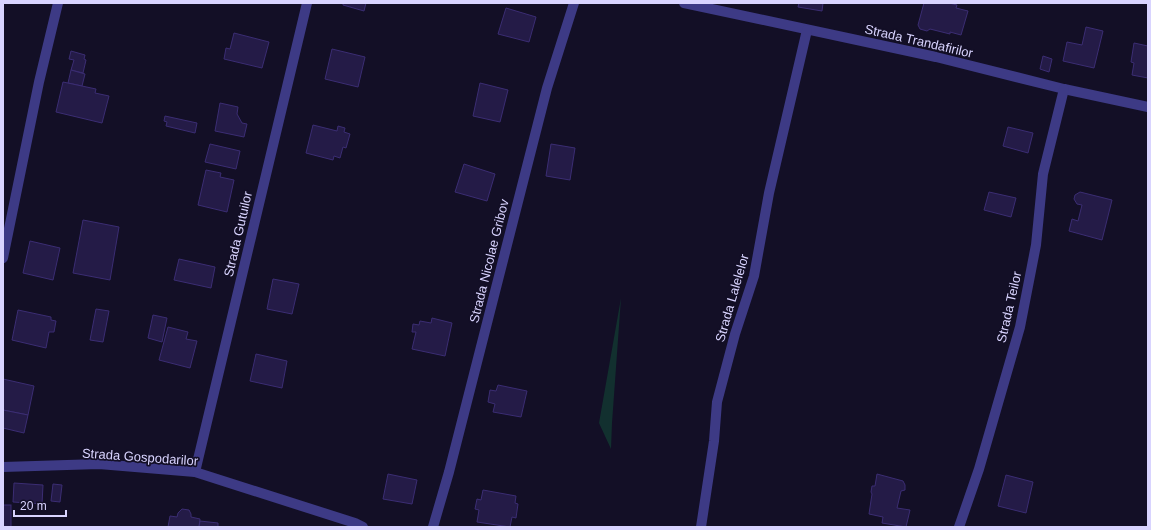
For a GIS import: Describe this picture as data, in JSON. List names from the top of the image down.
{
  "streets": {
    "street": [
      "Strada Trandafirilor",
      "Strada Gutuilor",
      "Strada Nicolae Gribov",
      "Strada Lalelelor",
      "Strada Teilor",
      "Strada Gospodarilor"
    ]
  },
  "crossings": [
    ["Strada Trandafirilor", "Strada Lalelelor"],
    ["Strada Trandafirilor", "Strada Teilor"],
    ["Strada Gutuilor", "Strada Gospodarilor"]
  ],
  "scale_bar": "20 m"
}
